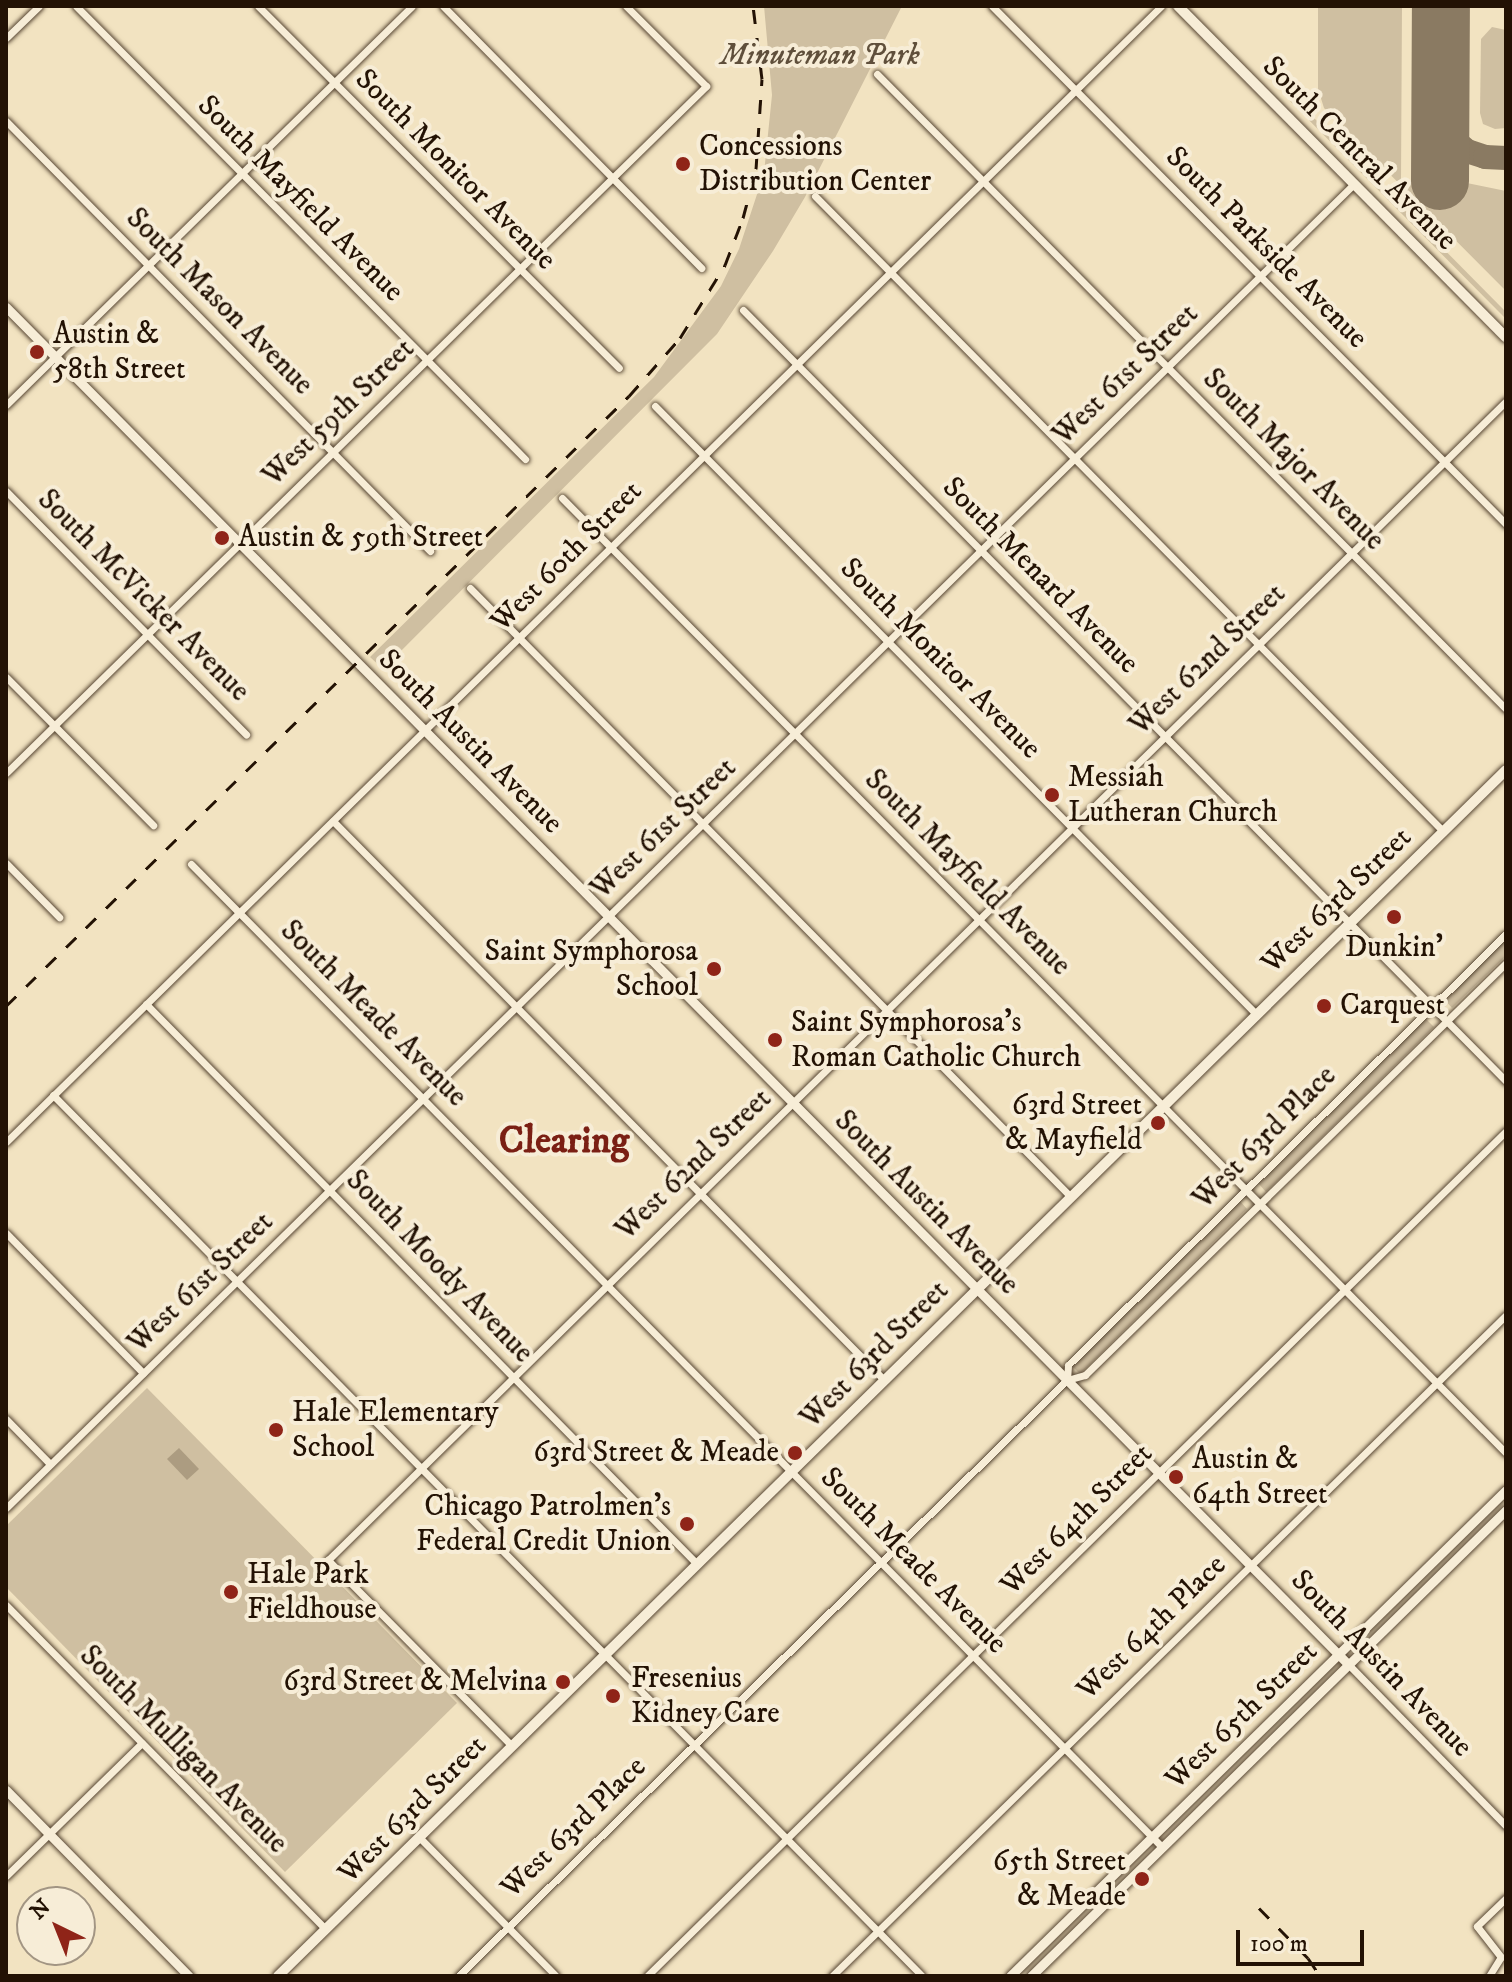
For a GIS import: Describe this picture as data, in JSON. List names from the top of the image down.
{
  "streets": {
    "main road": ["South Central Avenue", "West 63rd Street"],
    "street": [
      "South Monitor Avenue",
      "South Mayfield Avenue",
      "South Parkside Avenue",
      "South Mason Avenue",
      "West 61st Street",
      "West 59th Street",
      "South Major Avenue",
      "West 60th Street",
      "South Menard Avenue",
      "South McVicker Avenue",
      "West 62nd Street",
      "South Austin Avenue",
      "South Meade Avenue",
      "West 63rd Place",
      "South Moody Avenue",
      "West 64th Street",
      "West 64th Place",
      "West 65th Street",
      "South Mulligan Avenue"
    ]
  },
  "crossings": [
    ["South Central Avenue", "West 61st Street"],
    ["South Monitor Avenue", "West 61st Street"],
    ["South Monitor Avenue", "West 59th Street"],
    ["South Monitor Avenue", "West 60th Street"],
    ["South Monitor Avenue", "West 62nd Street"],
    ["South Monitor Avenue", "West 63rd Street"],
    ["South Mayfield Avenue", "West 61st Street"],
    ["South Mayfield Avenue", "West 59th Street"],
    ["South Mayfield Avenue", "West 60th Street"],
    ["South Mayfield Avenue", "West 62nd Street"],
    ["South Mayfield Avenue", "West 63rd Street"],
    ["South Mayfield Avenue", "West 63rd Place"],
    ["South Mayfield Avenue", "West 64th Street"],
    ["South Mayfield Avenue", "West 64th Place"],
    ["South Parkside Avenue", "West 61st Street"],
    ["South Parkside Avenue", "West 60th Street"],
    ["South Parkside Avenue", "West 62nd Street"],
    ["South Mason Avenue", "West 59th Street"],
    ["West 61st Street", "South Major Avenue"],
    ["West 61st Street", "South Menard Avenue"],
    ["West 61st Street", "South Austin Avenue"],
    ["West 61st Street", "South Meade Avenue"],
    ["West 61st Street", "South Moody Avenue"],
    ["West 59th Street", "South McVicker Avenue"],
    ["West 59th Street", "South Austin Avenue"],
    ["South Major Avenue", "West 60th Street"],
    ["South Major Avenue", "West 62nd Street"],
    ["West 60th Street", "South Menard Avenue"],
    ["West 60th Street", "South Austin Avenue"],
    ["West 60th Street", "South Meade Avenue"],
    ["West 60th Street", "South Moody Avenue"],
    ["South Menard Avenue", "West 62nd Street"],
    ["South Menard Avenue", "West 63rd Street"],
    ["South Menard Avenue", "West 63rd Place"],
    ["West 62nd Street", "South Austin Avenue"],
    ["West 62nd Street", "West 63rd Street"],
    ["West 62nd Street", "South Meade Avenue"],
    ["West 62nd Street", "South Moody Avenue"],
    ["South Austin Avenue", "West 63rd Street"],
    ["South Austin Avenue", "West 63rd Place"],
    ["South Austin Avenue", "West 64th Street"],
    ["South Austin Avenue", "West 64th Place"],
    ["South Austin Avenue", "West 65th Street"],
    ["West 63rd Street", "South Meade Avenue"],
    ["West 63rd Street", "South Moody Avenue"],
    ["West 63rd Street", "South Mulligan Avenue"],
    ["South Meade Avenue", "West 63rd Place"],
    ["South Meade Avenue", "West 64th Street"],
    ["South Meade Avenue", "West 64th Place"],
    ["South Meade Avenue", "West 65th Street"]
  ],
  "districts": ["Clearing"],
  "parks": ["Minuteman Park"],
  "places": [
    "Concessions Distribution Center",
    "Austin & 58th Street",
    "Austin & 59th Street",
    "Messiah Lutheran Church",
    "Dunkin'",
    "Saint Symphorosa School",
    "Carquest",
    "Saint Symphorosa's Roman Catholic Church",
    "63rd Street & Mayfield",
    "Hale Elementary School",
    "63rd Street & Meade",
    "Austin & 64th Street",
    "Chicago Patrolmen's Federal Credit Union",
    "Hale Park Fieldhouse",
    "63rd Street & Melvina",
    "Fresenius Kidney Care",
    "65th Street & Meade"
  ],
  "scale_bar": "100 m",
  "north": "top left"
}
